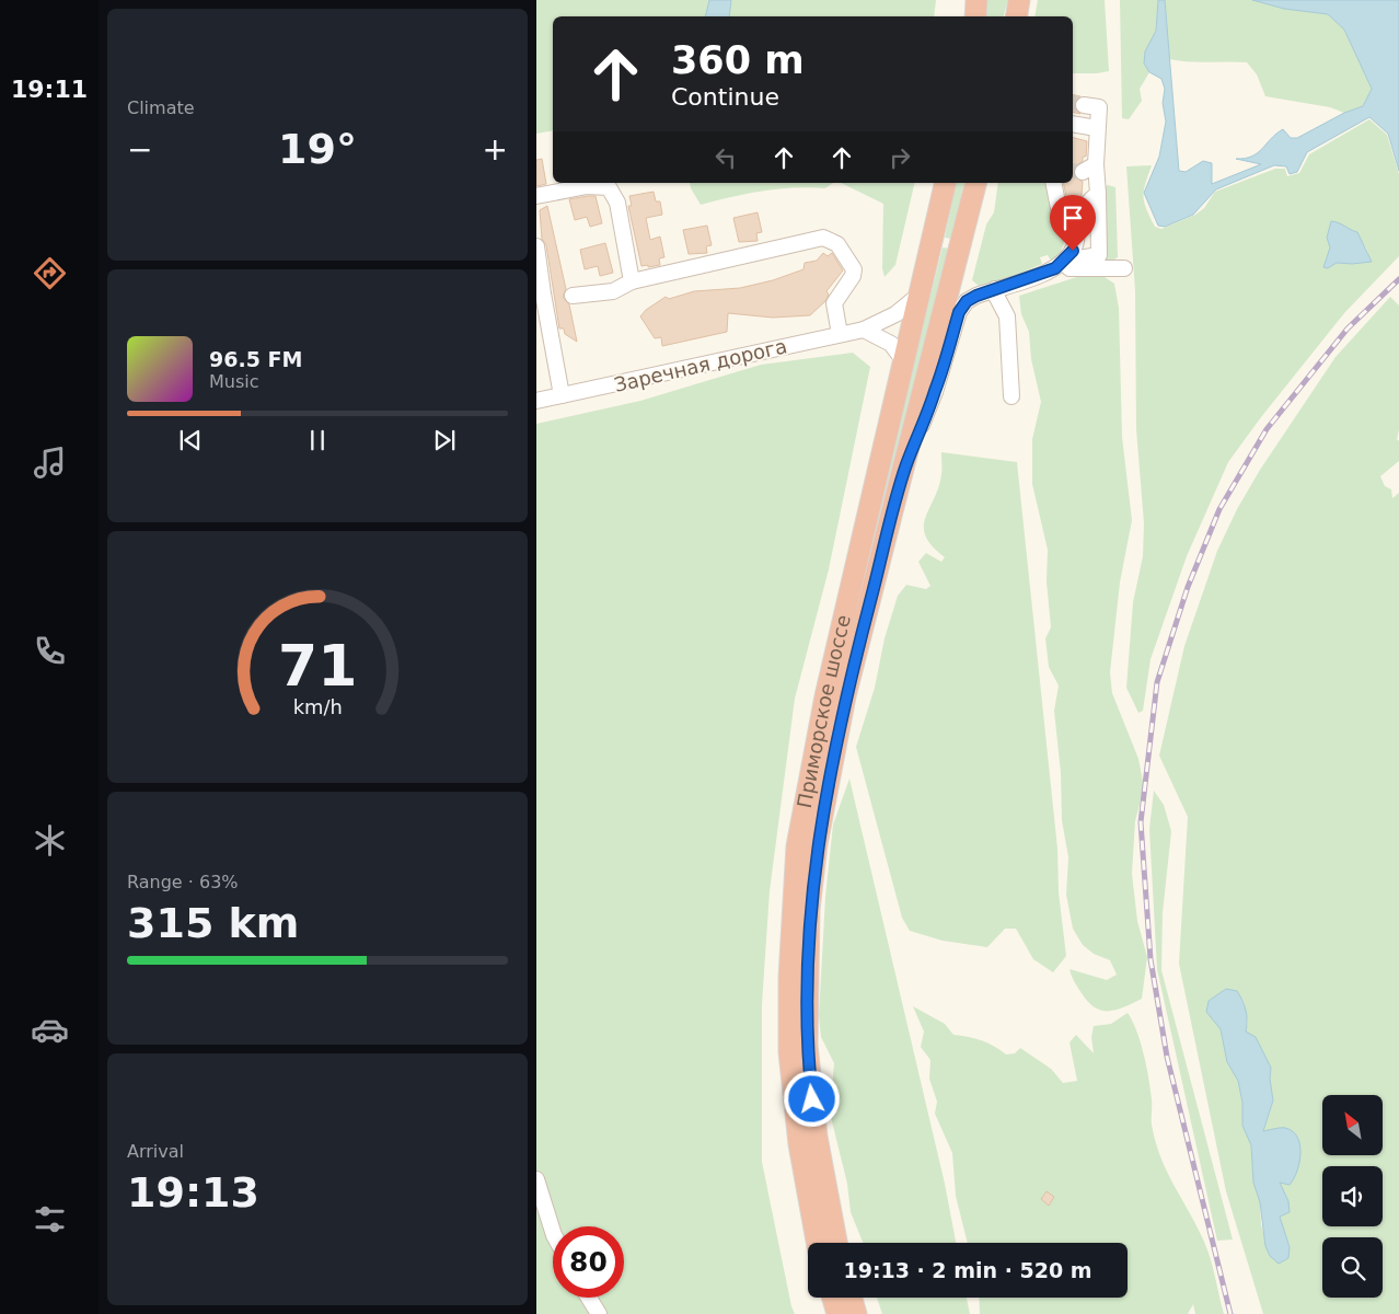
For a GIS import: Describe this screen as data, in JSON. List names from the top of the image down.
{
  "streets": {
    "highway": ["Приморское шоссе"],
    "street": ["Заречная дорога"]
  },
  "crossings": [
    ["Заречная дорога", "Приморское шоссе"]
  ],
  "north": "top left",
  "page": {
    "tabs": "19:11",
    "tile": [
      "Climate",
      ["Range · 63%", "315 km"],
      ["Arrival", "19:13"]
    ],
    "turn": ["360 m", "Continue"],
    "heat": ["−", "19°", "+"],
    "song": ["96.5 FM", "Music"],
    "limit": "80",
    "trip": "19:13 · 2 min · 520 m",
    "gauge": ["71", "km/h"]
  }
}
